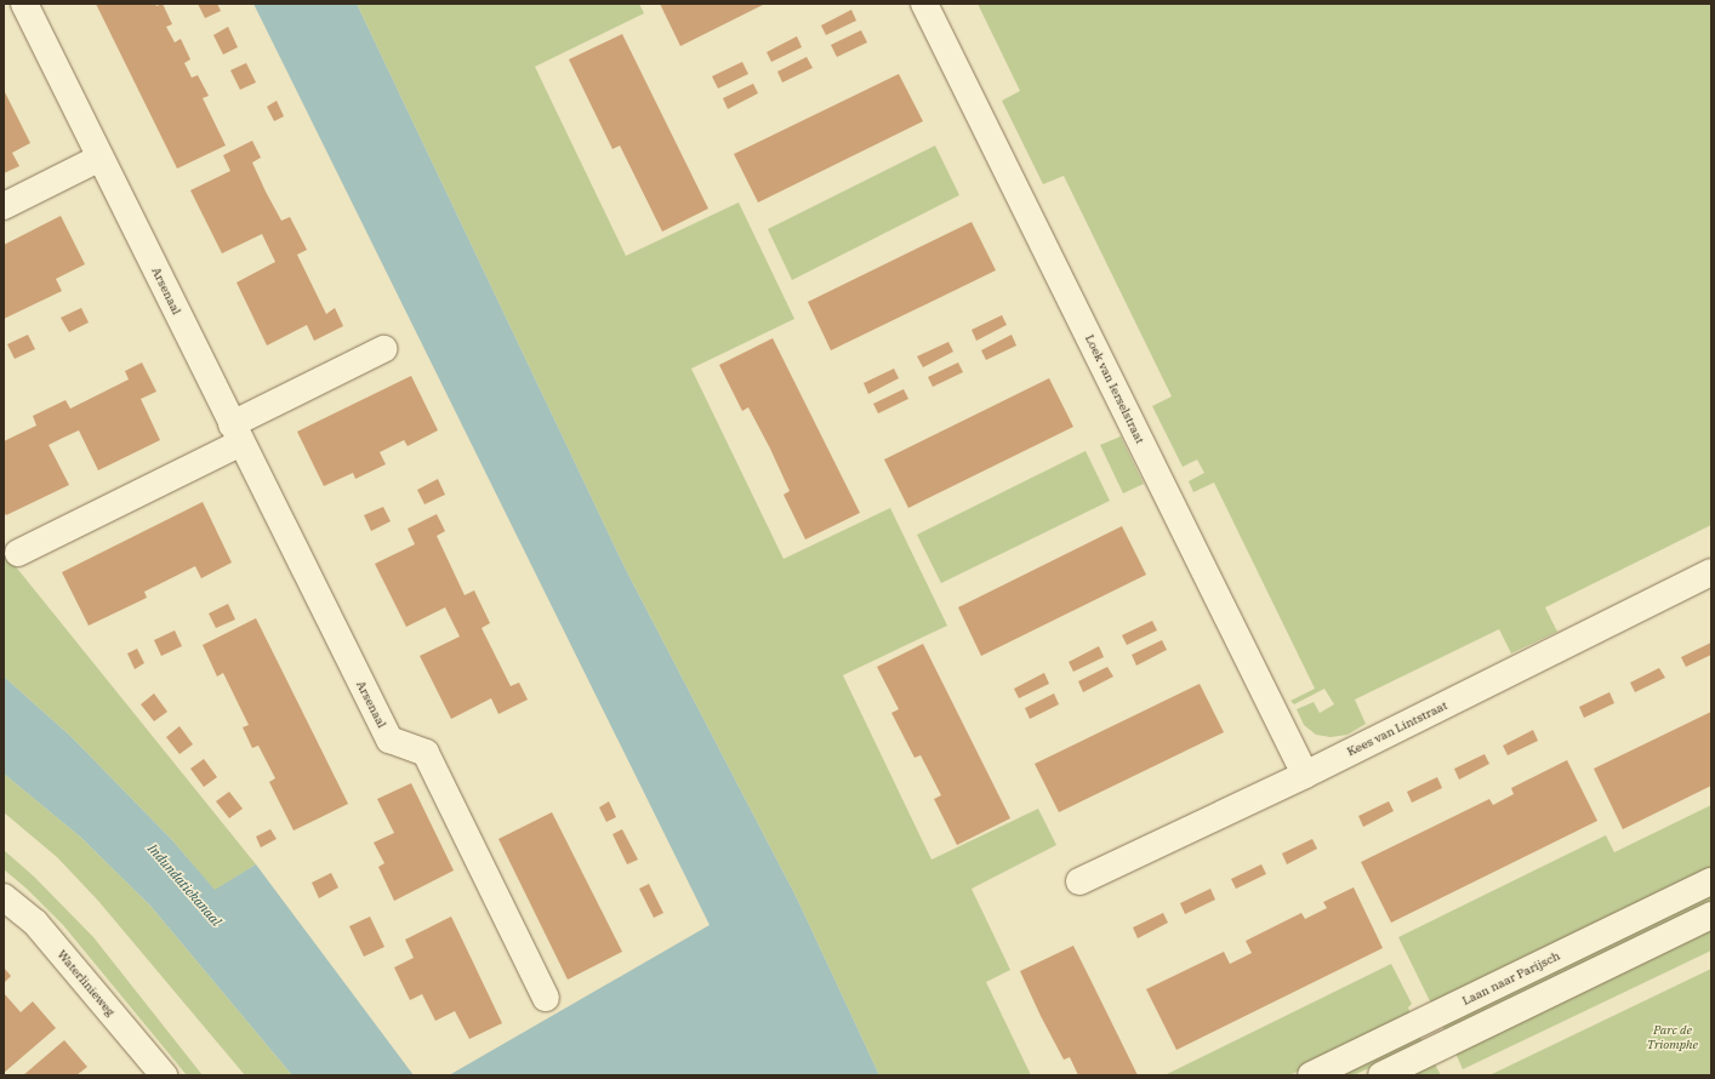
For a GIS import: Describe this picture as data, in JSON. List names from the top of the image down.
{
  "streets": {
    "street": [
      "Arsenaal",
      "Loek van Ierselstraat",
      "Kees van Lintstraat",
      "Laan naar Parijsch",
      "Waterlinieweg"
    ]
  },
  "crossings": [
    ["Loek van Ierselstraat", "Kees van Lintstraat"]
  ],
  "water": ["Indundatiekanaal"],
  "parks": ["Parc de Triomphe"]
}
